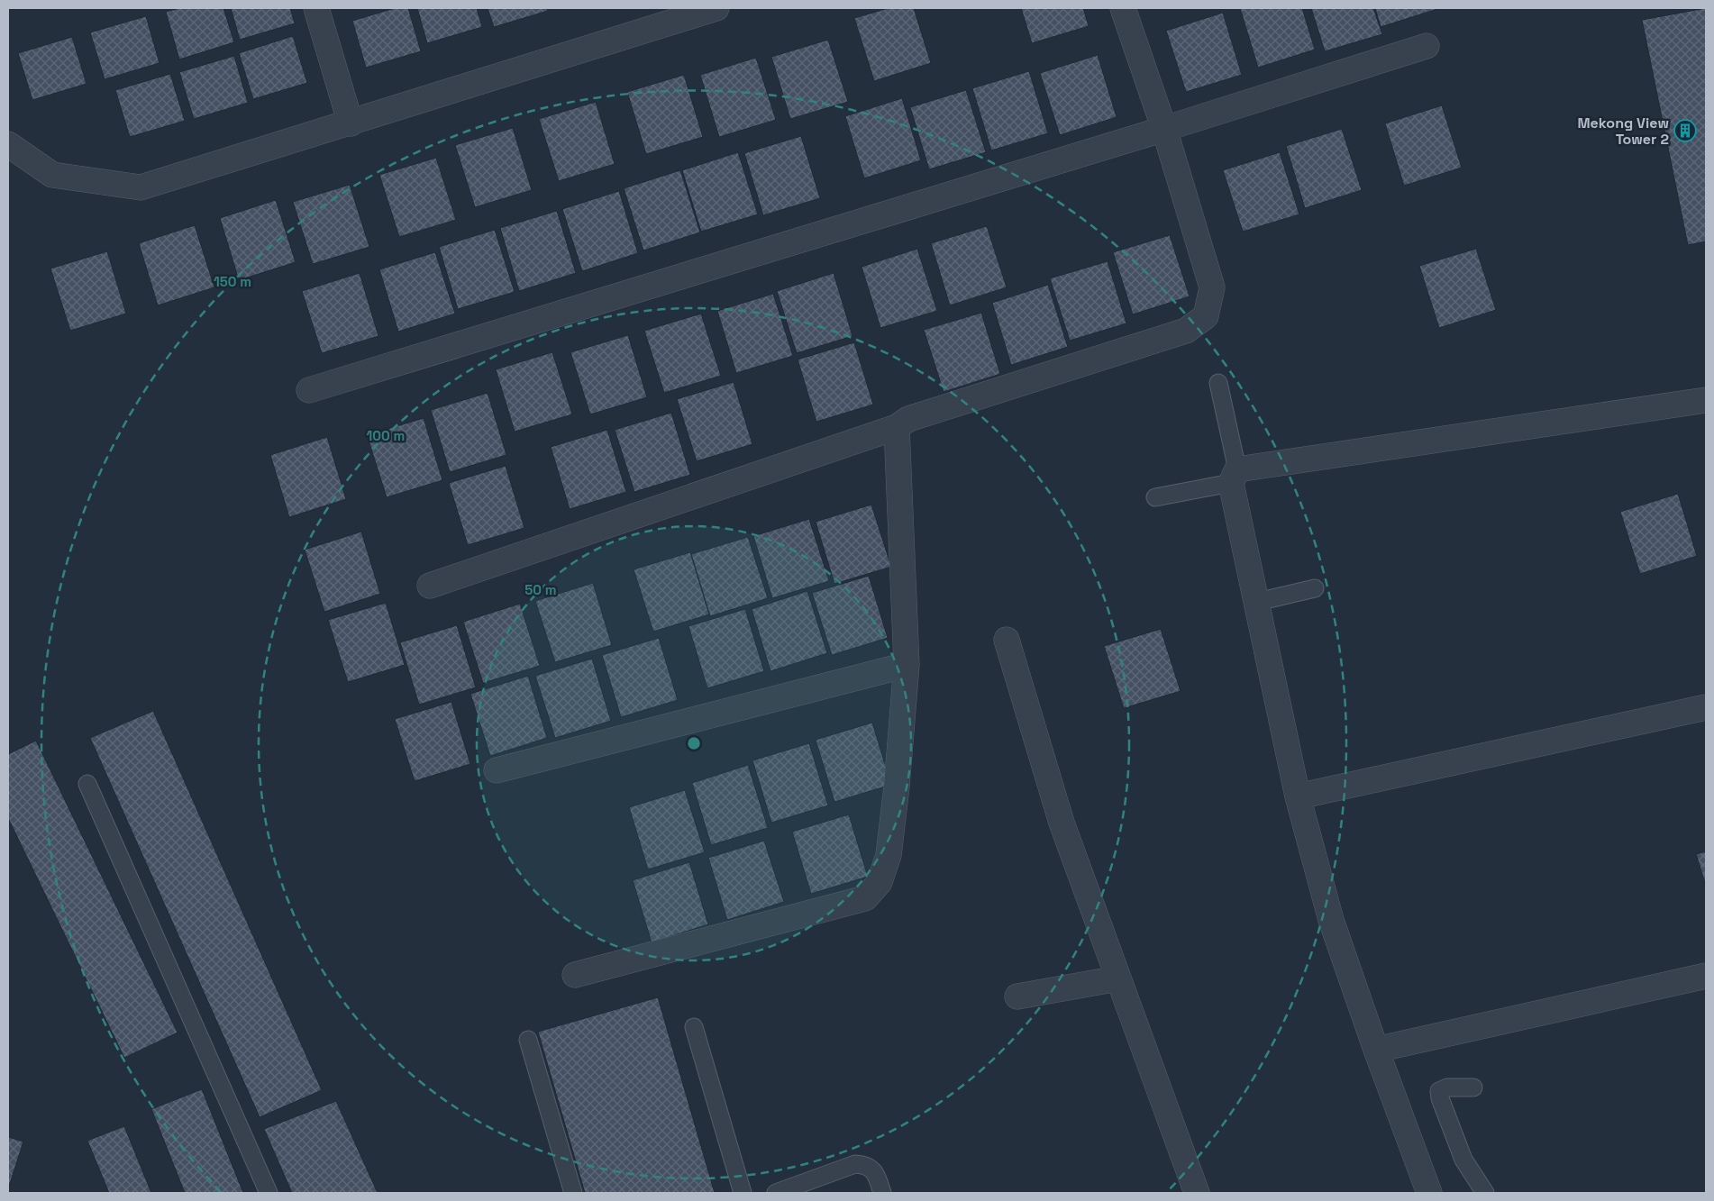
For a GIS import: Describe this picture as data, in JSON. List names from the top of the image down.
{
  "places": {
    "building": ["Mekong View Tower 2"]
  },
  "rings": ["150 m", "100 m", "50 m"]
}
